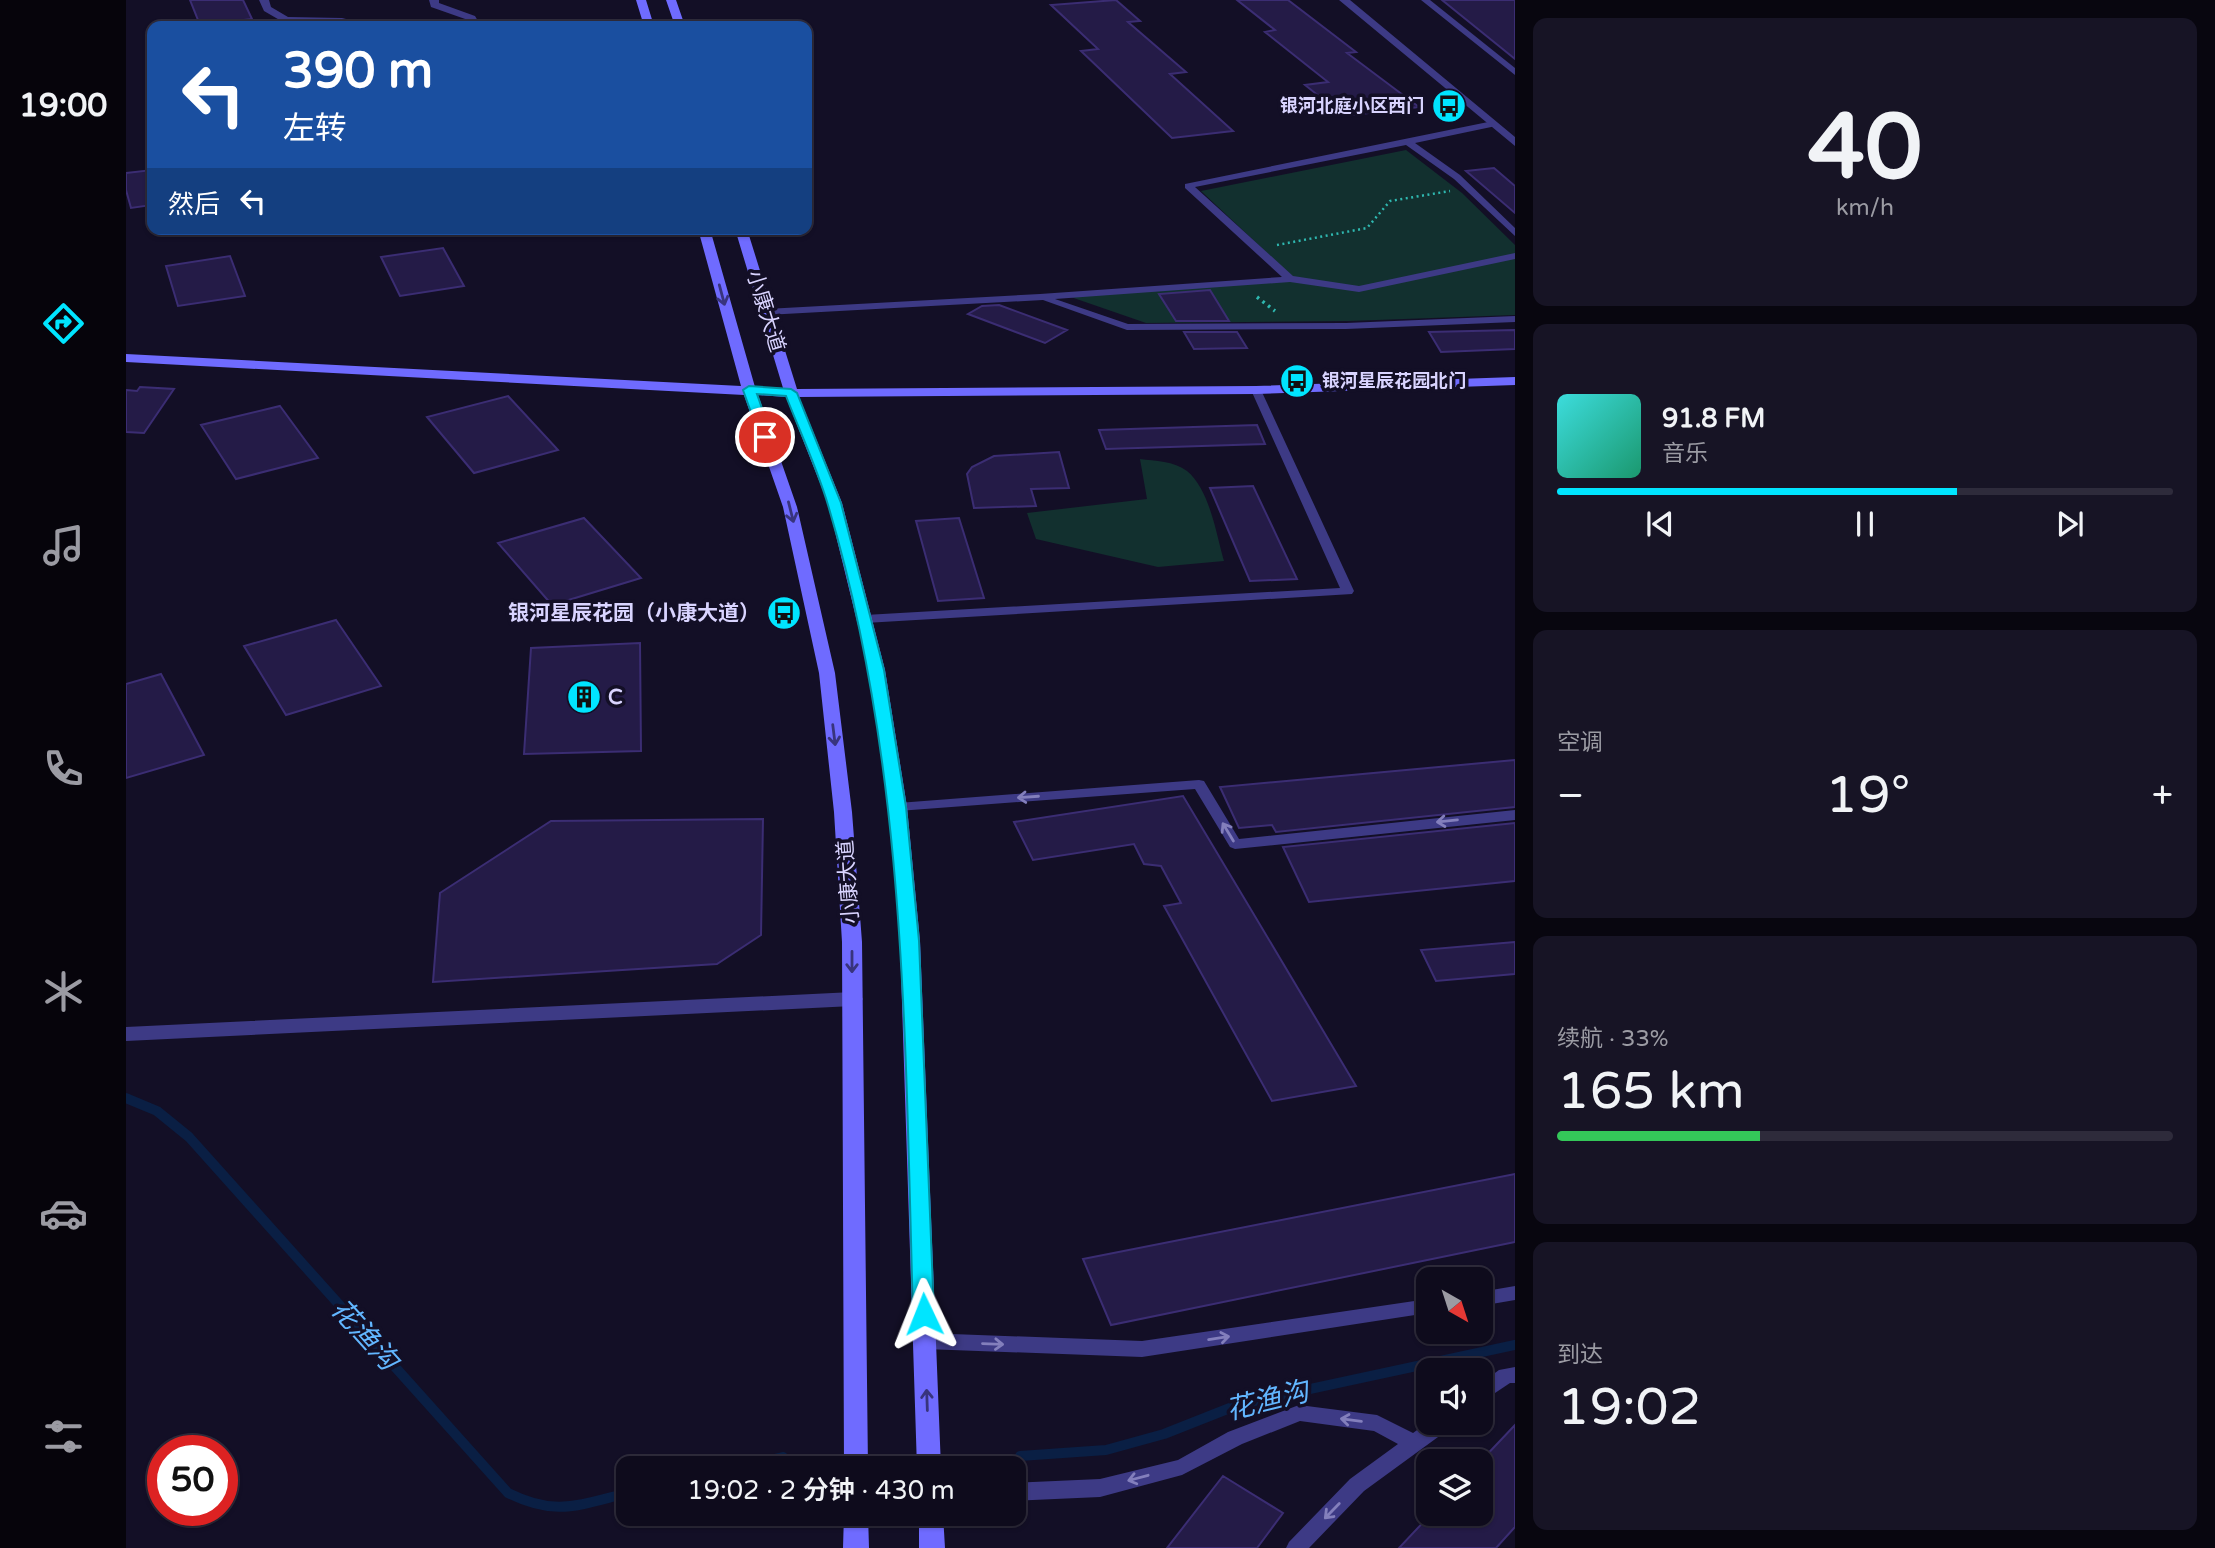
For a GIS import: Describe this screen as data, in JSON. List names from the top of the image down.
{
  "streets": {
    "main road": ["小康大道"]
  },
  "water": ["花渔沟"],
  "places": {
    "bus stop": ["银河北庭小区西门", "银河星辰花园北门", "银河星辰花园（小康大道）"],
    "building": ["C"]
  },
  "north": "bottom right",
  "page": {
    "tabs": "19:00",
    "tile": [
      ["40", "km/h"],
      "空调",
      ["续航 · 33%", "165 km"],
      ["到达", "19:02"]
    ],
    "turn": ["390 m", "左转"],
    "then": "然后",
    "song": ["91.8 FM", "音乐"],
    "heat": ["−", "19°", "+"],
    "limit": "50",
    "trip": "19:02 · 2 分钟 · 430 m"
  }
}
